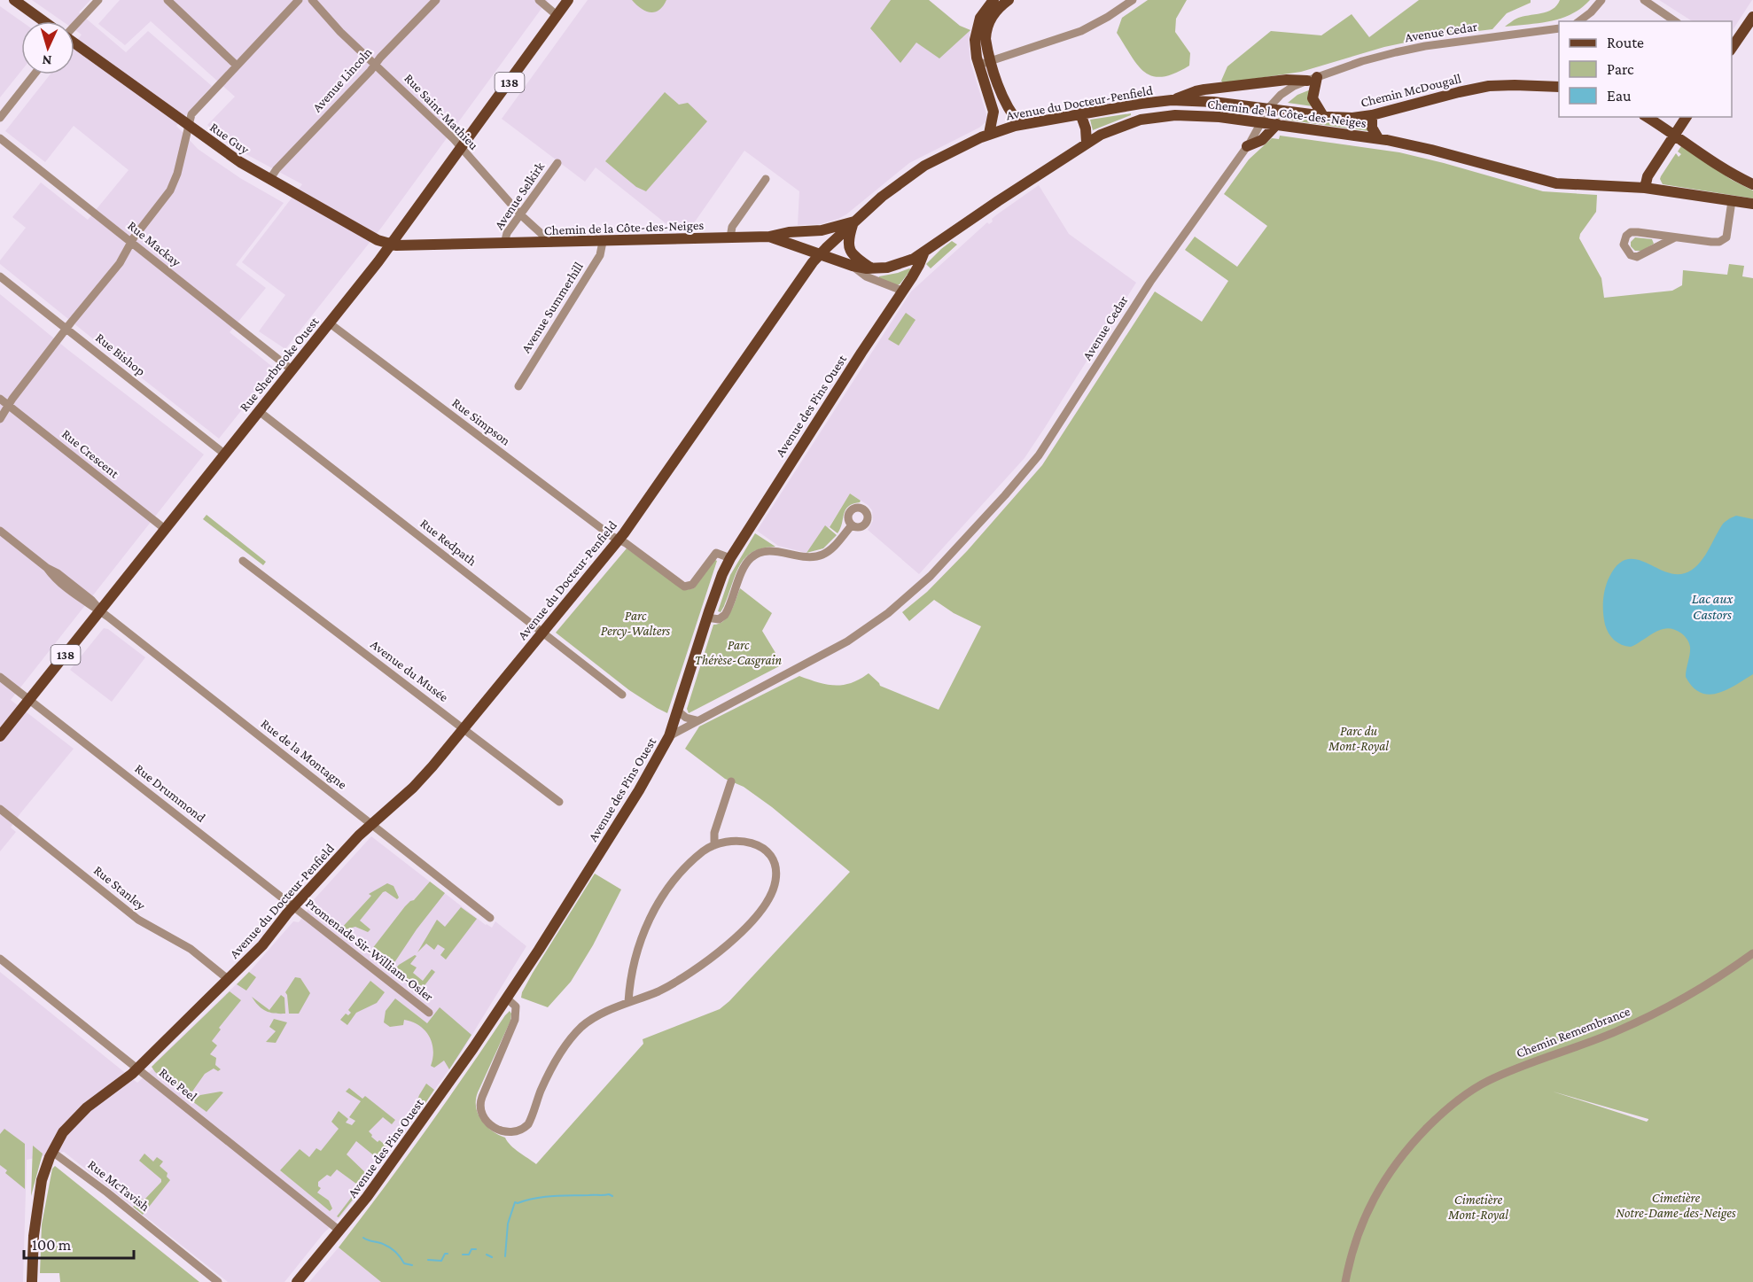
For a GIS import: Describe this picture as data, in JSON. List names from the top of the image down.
{
  "streets": {
    "main road": [
      "138",
      "Chemin McDougall",
      "Avenue du Docteur-Penfield",
      "Chemin de la Côte-des-Neiges",
      "Rue Guy",
      "Rue Sherbrooke Ouest",
      "Avenue des Pins Ouest"
    ],
    "street": [
      "Avenue Cedar",
      "Avenue Lincoln",
      "Rue Saint-Mathieu",
      "Avenue Selkirk",
      "Rue Mackay",
      "Avenue Summerhill",
      "Rue Bishop",
      "Rue Simpson",
      "Rue Crescent",
      "Rue Redpath",
      "Avenue du Musée",
      "Rue de la Montagne",
      "Rue Drummond",
      "Rue Stanley",
      "Promenade Sir-William-Osler",
      "Chemin Remembrance",
      "Rue Peel",
      "Rue McTavish"
    ]
  },
  "crossings": [
    ["Avenue Cedar", "Chemin McDougall"],
    ["Avenue Cedar", "Avenue du Docteur-Penfield"],
    ["Avenue Cedar", "Chemin de la Côte-des-Neiges"],
    ["Avenue Cedar", "Avenue des Pins Ouest"],
    ["Avenue Lincoln", "Rue Saint-Mathieu"],
    ["Avenue Lincoln", "Rue Guy"],
    ["Chemin McDougall", "Avenue du Docteur-Penfield"],
    ["Avenue du Docteur-Penfield", "Chemin de la Côte-des-Neiges"],
    ["Avenue du Docteur-Penfield", "Rue Simpson"],
    ["Avenue du Docteur-Penfield", "Rue Redpath"],
    ["Avenue du Docteur-Penfield", "Avenue du Musée"],
    ["Avenue du Docteur-Penfield", "Rue de la Montagne"],
    ["Avenue du Docteur-Penfield", "Rue Drummond"],
    ["Avenue du Docteur-Penfield", "Rue Stanley"],
    ["Avenue du Docteur-Penfield", "Promenade Sir-William-Osler"],
    ["Avenue du Docteur-Penfield", "Rue Peel"],
    ["Avenue du Docteur-Penfield", "Rue McTavish"],
    ["Rue Saint-Mathieu", "Chemin de la Côte-des-Neiges"],
    ["Rue Saint-Mathieu", "Avenue Selkirk"],
    ["Rue Saint-Mathieu", "Rue Sherbrooke Ouest"],
    ["Chemin de la Côte-des-Neiges", "Rue Guy"],
    ["Chemin de la Côte-des-Neiges", "Avenue Selkirk"],
    ["Chemin de la Côte-des-Neiges", "Avenue Summerhill"],
    ["Chemin de la Côte-des-Neiges", "Rue Sherbrooke Ouest"],
    ["Chemin de la Côte-des-Neiges", "Avenue des Pins Ouest"],
    ["Rue Guy", "Rue Sherbrooke Ouest"],
    ["Rue Mackay", "Rue Sherbrooke Ouest"],
    ["Rue Bishop", "Rue Sherbrooke Ouest"],
    ["Rue Sherbrooke Ouest", "Rue Simpson"],
    ["Rue Sherbrooke Ouest", "Rue Crescent"],
    ["Rue Sherbrooke Ouest", "Rue Redpath"],
    ["Rue Sherbrooke Ouest", "Rue de la Montagne"],
    ["Rue Sherbrooke Ouest", "Rue Drummond"],
    ["Avenue des Pins Ouest", "Rue Simpson"],
    ["Avenue des Pins Ouest", "Rue Peel"],
    ["Rue Drummond", "Promenade Sir-William-Osler"]
  ],
  "water": ["Lac aux Castors"],
  "parks": [
    "Parc Percy-Walters",
    "Parc Thérèse-Casgrain",
    "Parc du Mont-Royal",
    "Cimetière Notre-Dame-des-Neiges",
    "Cimetière Mont-Royal"
  ],
  "legend": ["Route", "Parc", "Eau"],
  "scale_bar": "100 m",
  "north": "bottom"
}
